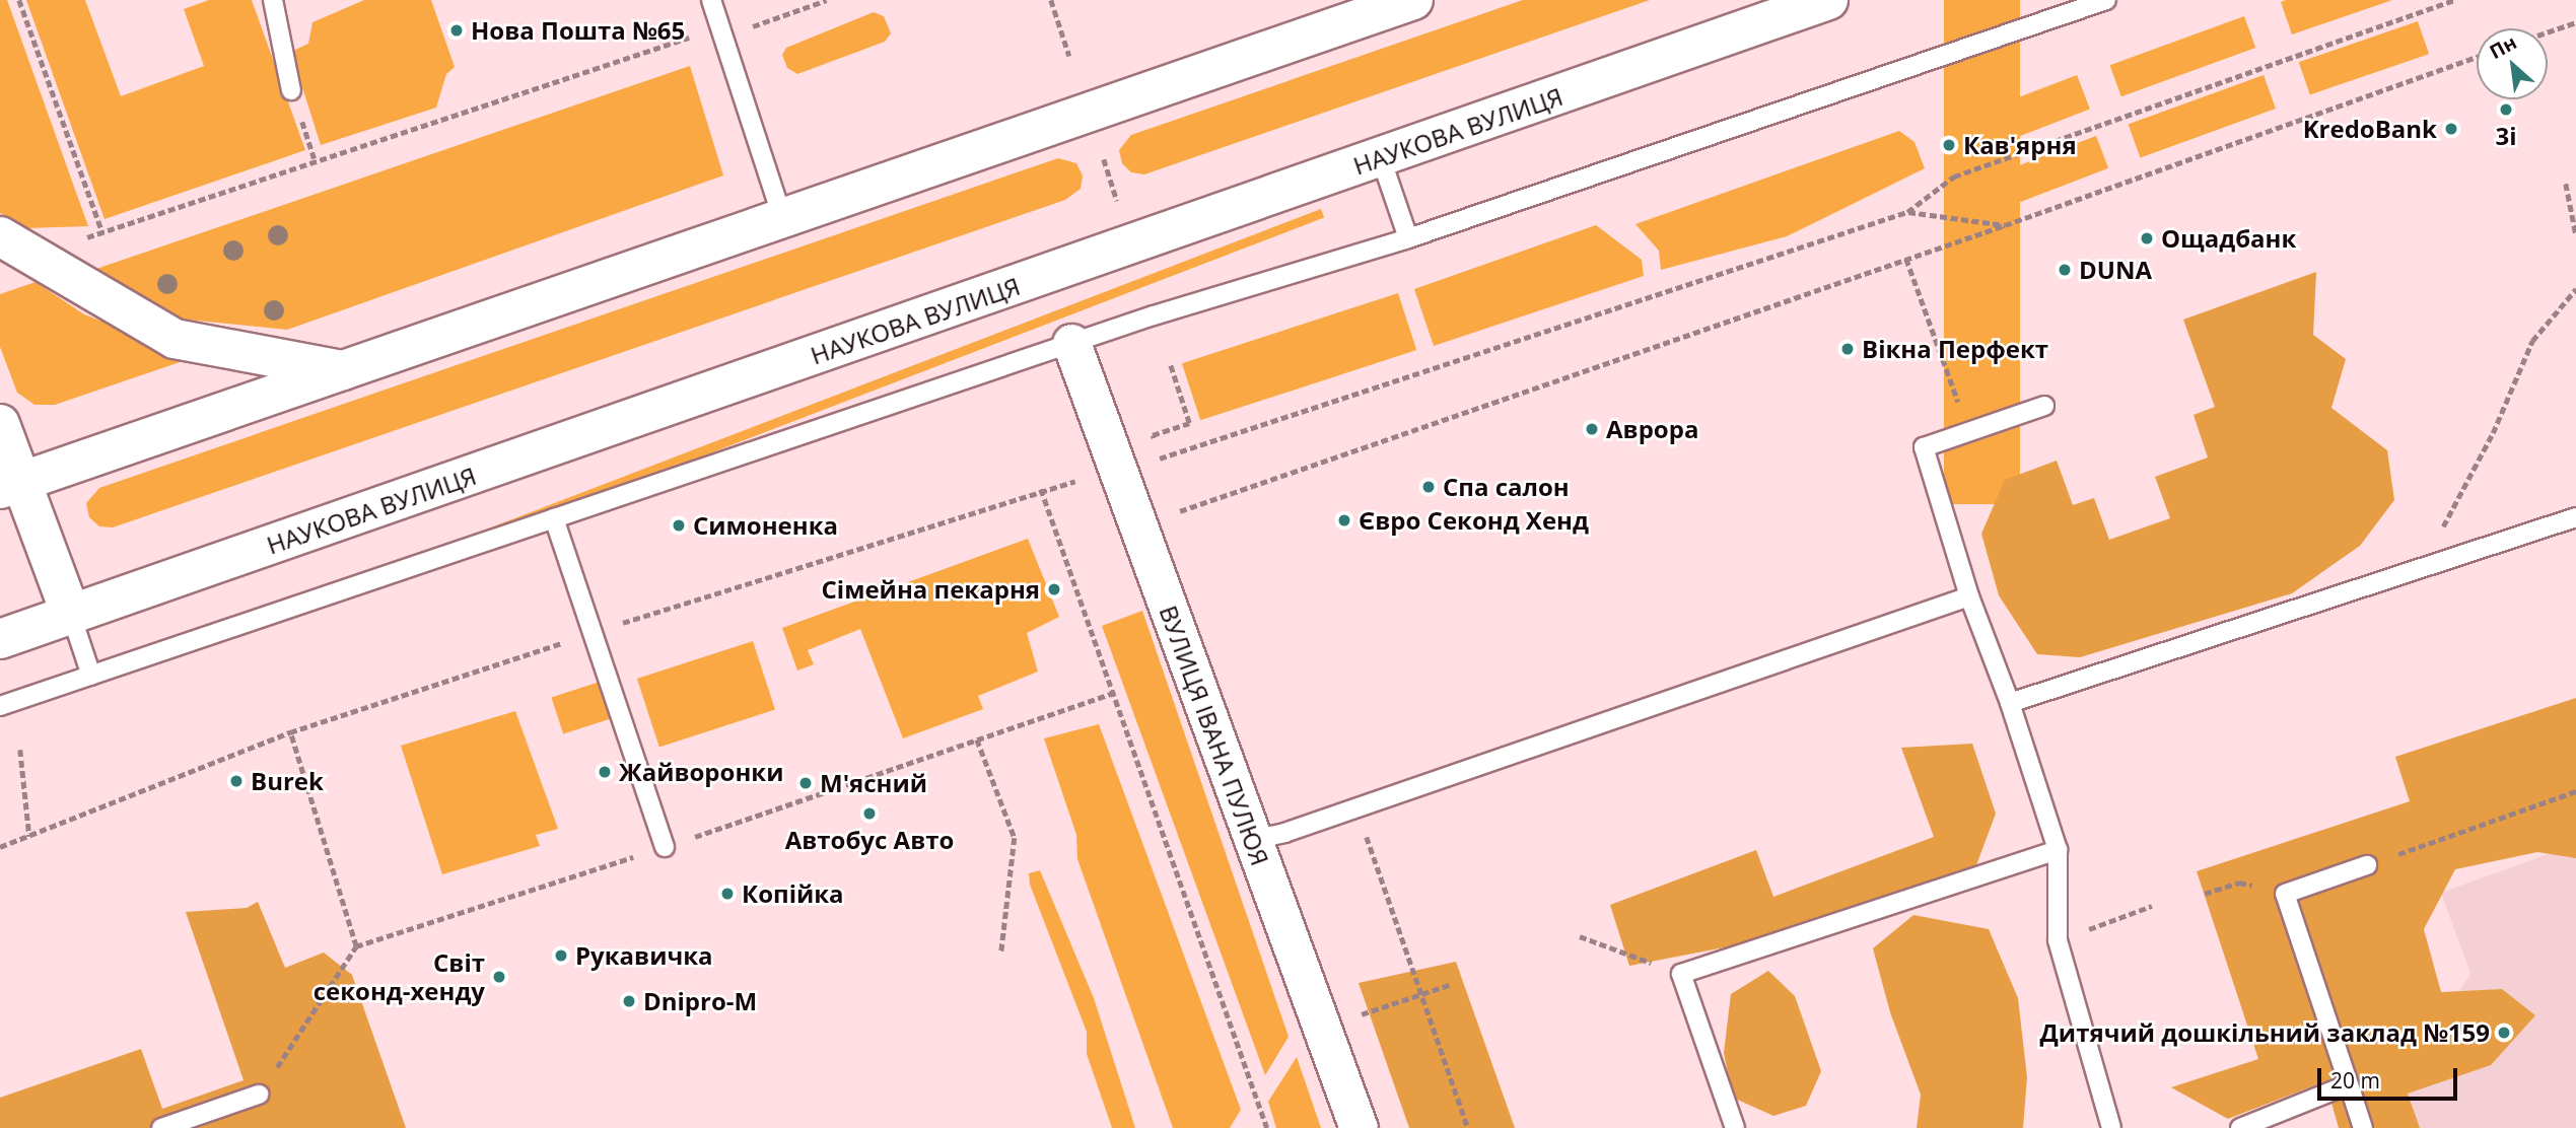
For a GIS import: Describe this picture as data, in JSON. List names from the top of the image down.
{
  "streets": {
    "main road": ["НАУКОВА ВУЛИЦЯ"],
    "street": ["ВУЛИЦЯ ІВАНА ПУЛЮЯ"]
  },
  "places": [
    "Нова Пошта №65",
    "3і",
    "KredoBank",
    "Кав'ярня",
    "Ощадбанк",
    "DUNA",
    "Вікна Перфект",
    "Аврора",
    "Спа салон",
    "Євро Секонд Хенд",
    "Симоненка",
    "Сімейна пекарня",
    "Жайворонки",
    "Burek",
    "М'ясний",
    "Автобус Авто",
    "Копійка",
    "Рукавичка",
    "Світ секонд-хенду",
    "Dnipro-M",
    "Дитячий дошкільний заклад №159"
  ],
  "scale_bar": "20 m",
  "north": "top left"
}
